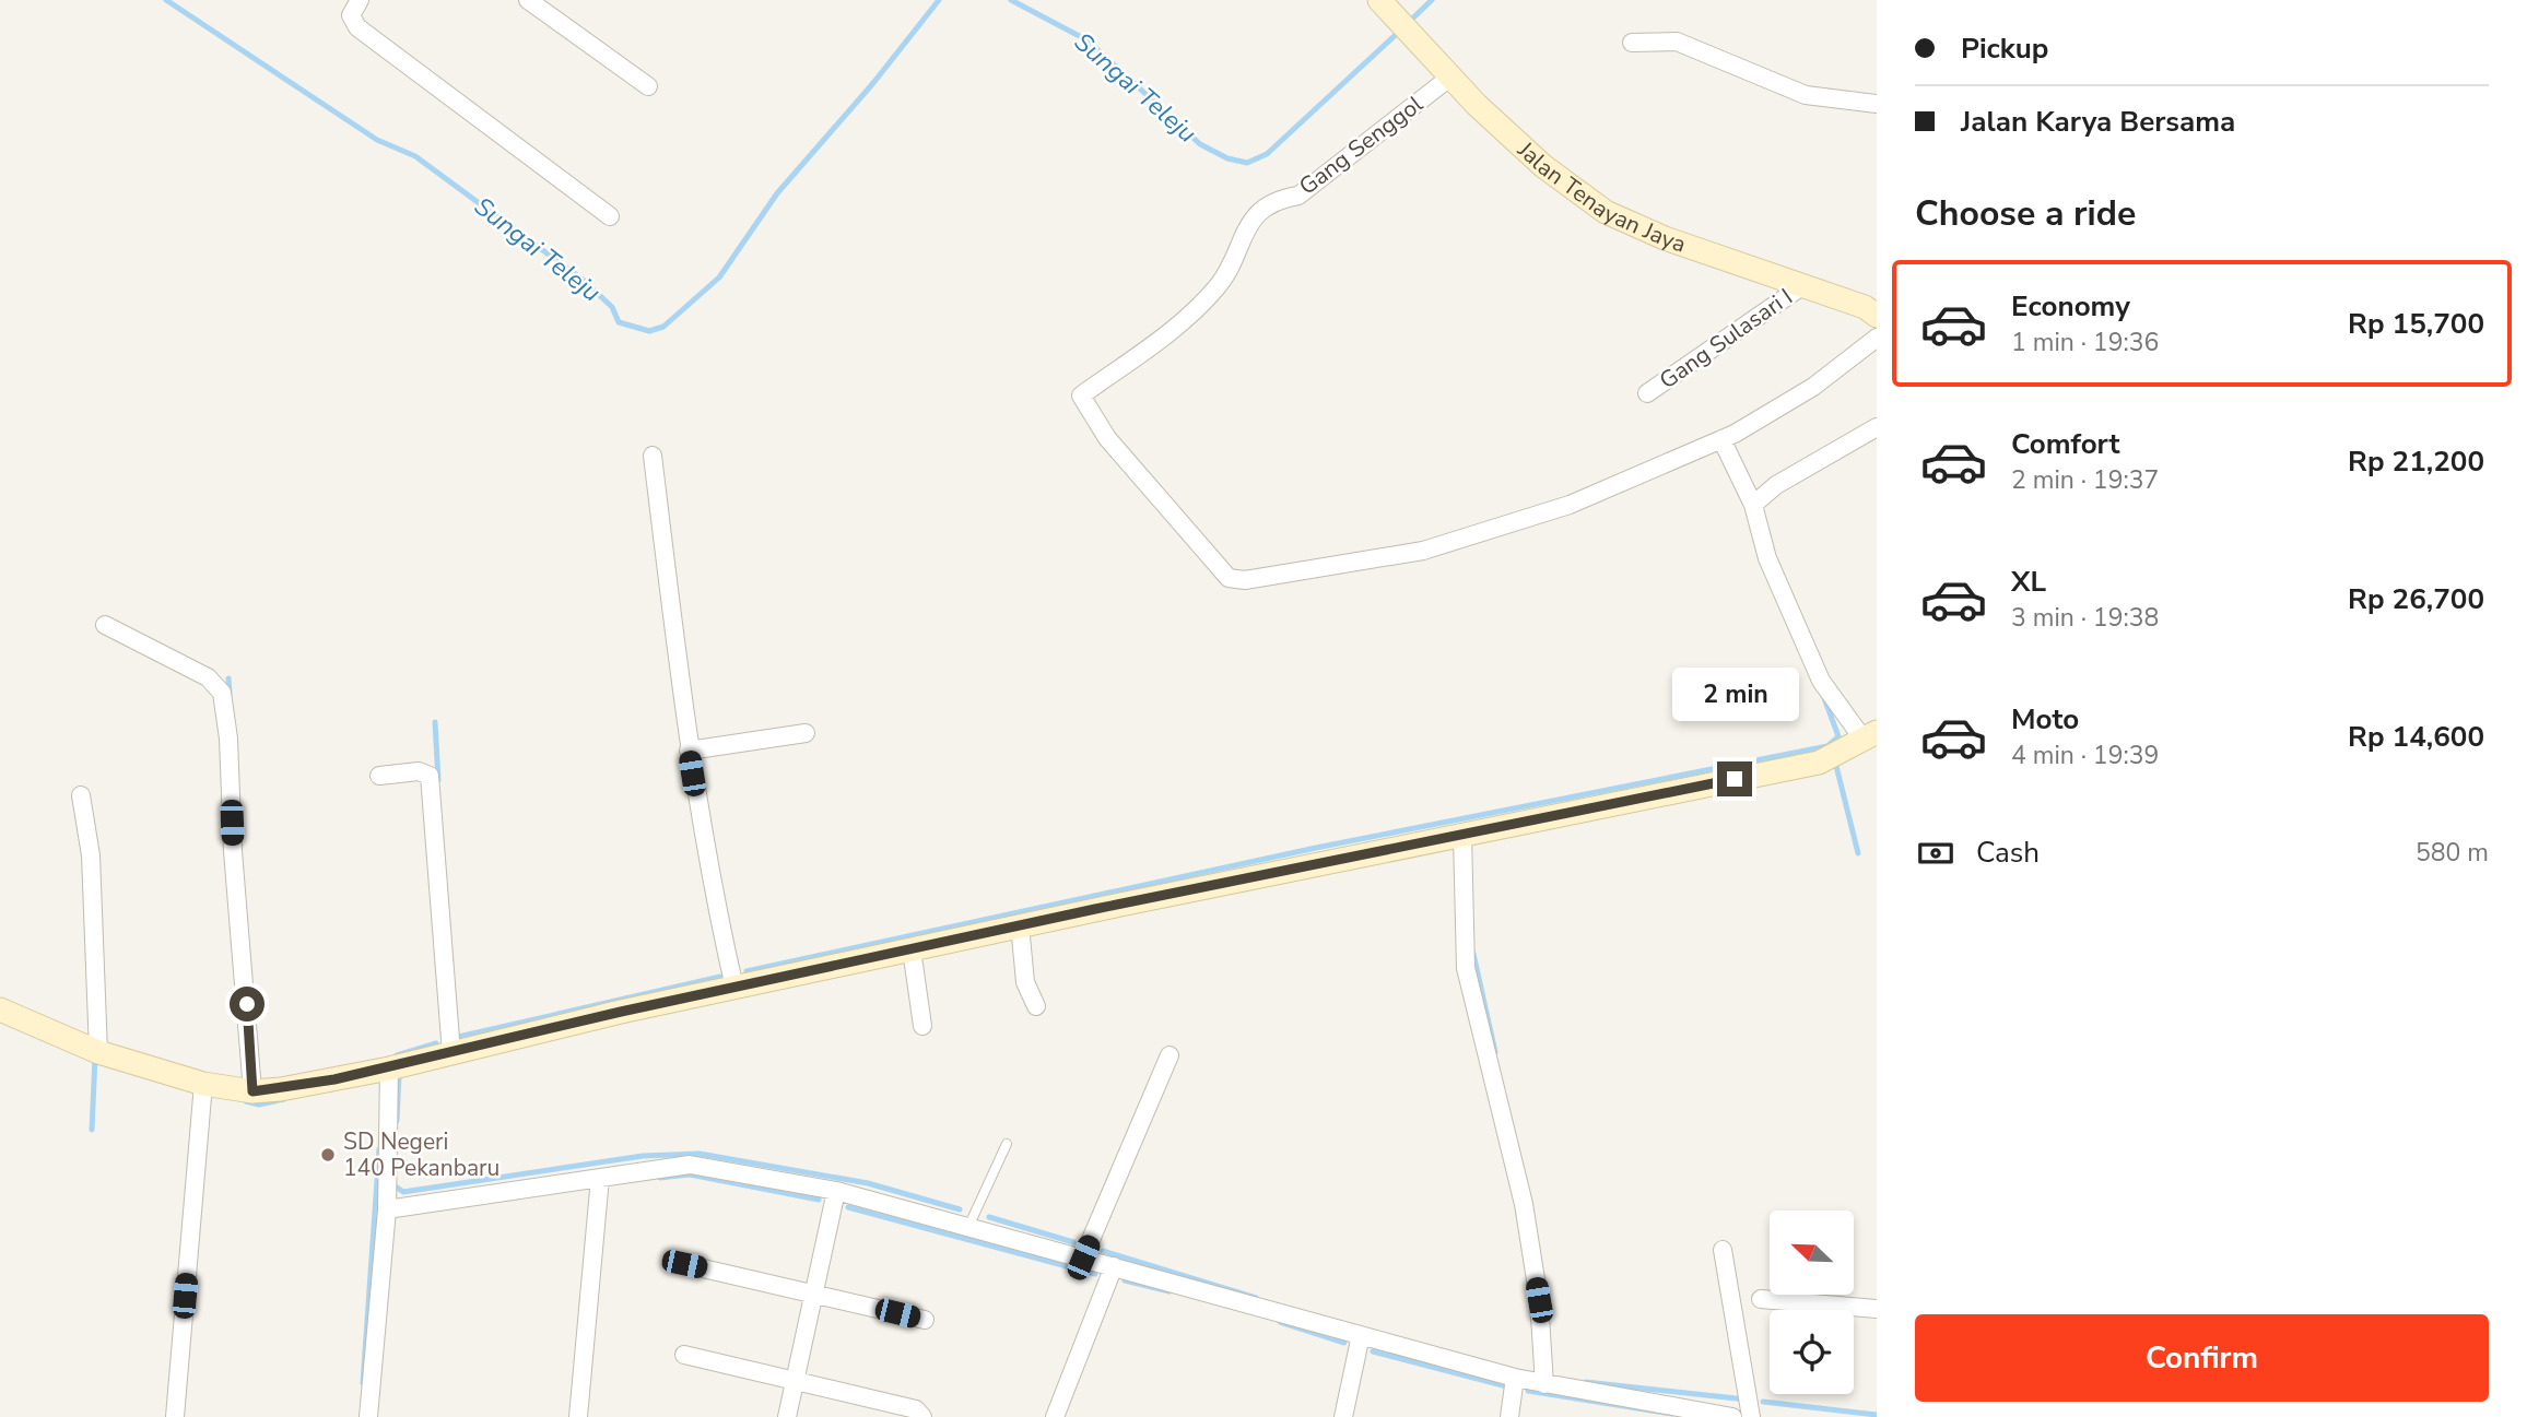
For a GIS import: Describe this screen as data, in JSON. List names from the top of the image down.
{
  "streets": {
    "street": ["Gang Senggol", "Jalan Tenayan Jaya", "Gang Sulasari I"]
  },
  "crossings": [
    ["Gang Senggol", "Jalan Tenayan Jaya"],
    ["Jalan Tenayan Jaya", "Gang Sulasari I"]
  ],
  "water": ["Sungai Teleju"],
  "places": ["SD Negeri 140 Pekanbaru"],
  "north": "top left",
  "page": {
    "banner": ["Pickup", "Jalan Karya Bersama"],
    "heading": "Choose a ride",
    "list": [
      {
        "name": "Economy",
        "note": "1 min · 19:36",
        "value": "Rp 15,700"
      },
      {
        "name": "Comfort",
        "note": "2 min · 19:37",
        "value": "Rp 21,200"
      },
      {
        "name": "XL",
        "note": "3 min · 19:38",
        "value": "Rp 26,700"
      },
      {
        "name": "Moto",
        "note": "4 min · 19:39",
        "value": "Rp 14,600"
      }
    ],
    "bubble": "2 min",
    "pay": ["Cash", "580 m"],
    "buttons": "Confirm"
  }
}
